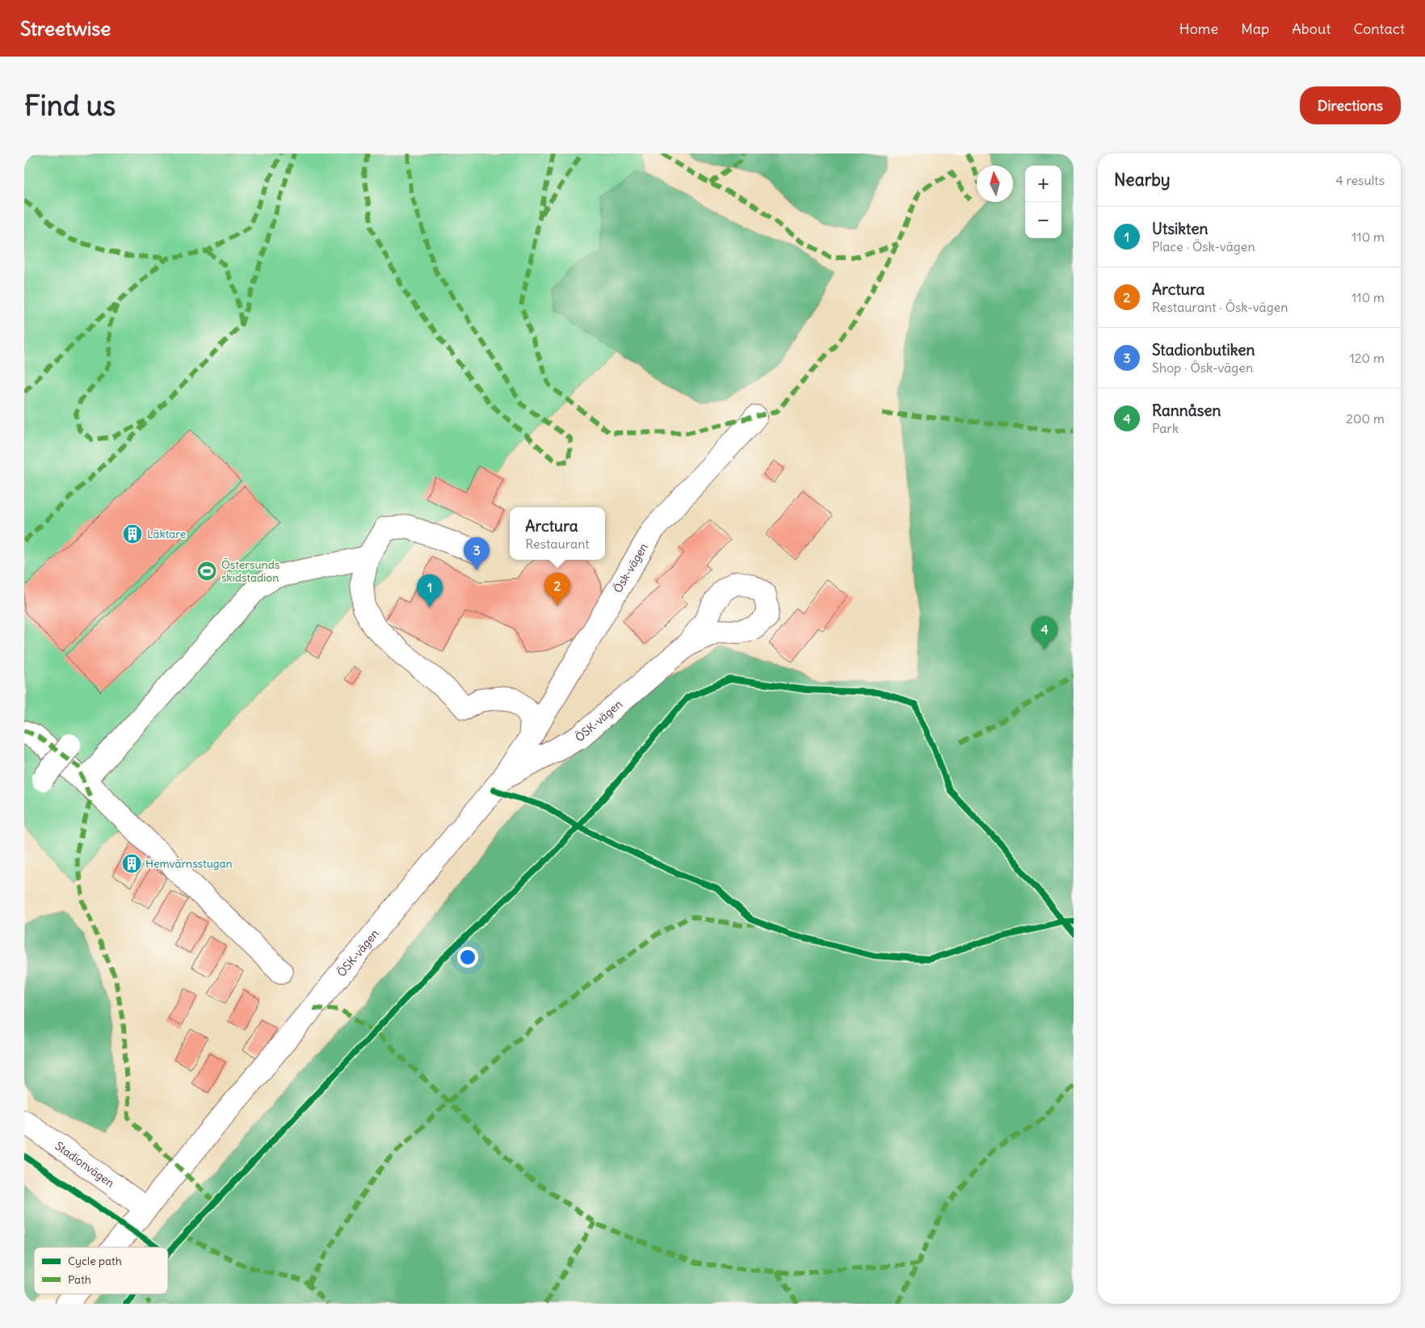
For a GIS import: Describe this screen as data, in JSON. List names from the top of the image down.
{
  "streets": {
    "street": ["Ösk-vägen", "ÖSK-vägen", "Stadionvägen"]
  },
  "crossings": [
    ["Ösk-vägen", "ÖSK-vägen"],
    ["ÖSK-vägen", "Stadionvägen"]
  ],
  "places": {
    "building": ["Läktare", "Hemvärnsstugan"],
    "sports": ["Östersunds skidstadion"]
  },
  "legend": ["Cycle path", "Path"],
  "north": "top",
  "page": {
    "header": "Streetwise",
    "nav": [
      "Home",
      "Map",
      "About",
      "Contact"
    ],
    "buttons": "Directions",
    "title": "Find us",
    "heading": ["Nearby", "4 results"],
    "map_buttons": ["+", "−"],
    "list": [
      {
        "mark": "1",
        "name": "Utsikten",
        "note": "Place · Ösk-vägen",
        "value": "110 m"
      },
      {
        "mark": "2",
        "name": "Arctura",
        "note": "Restaurant · Ösk-vägen",
        "value": "110 m"
      },
      {
        "mark": "3",
        "name": "Stadionbutiken",
        "note": "Shop · Ösk-vägen",
        "value": "120 m"
      },
      {
        "mark": "4",
        "name": "Rannåsen",
        "note": "Park",
        "value": "200 m"
      }
    ],
    "popup": ["Arctura", "Restaurant"],
    "pins": [
      "3",
      "2",
      "1",
      "4"
    ]
  }
}
